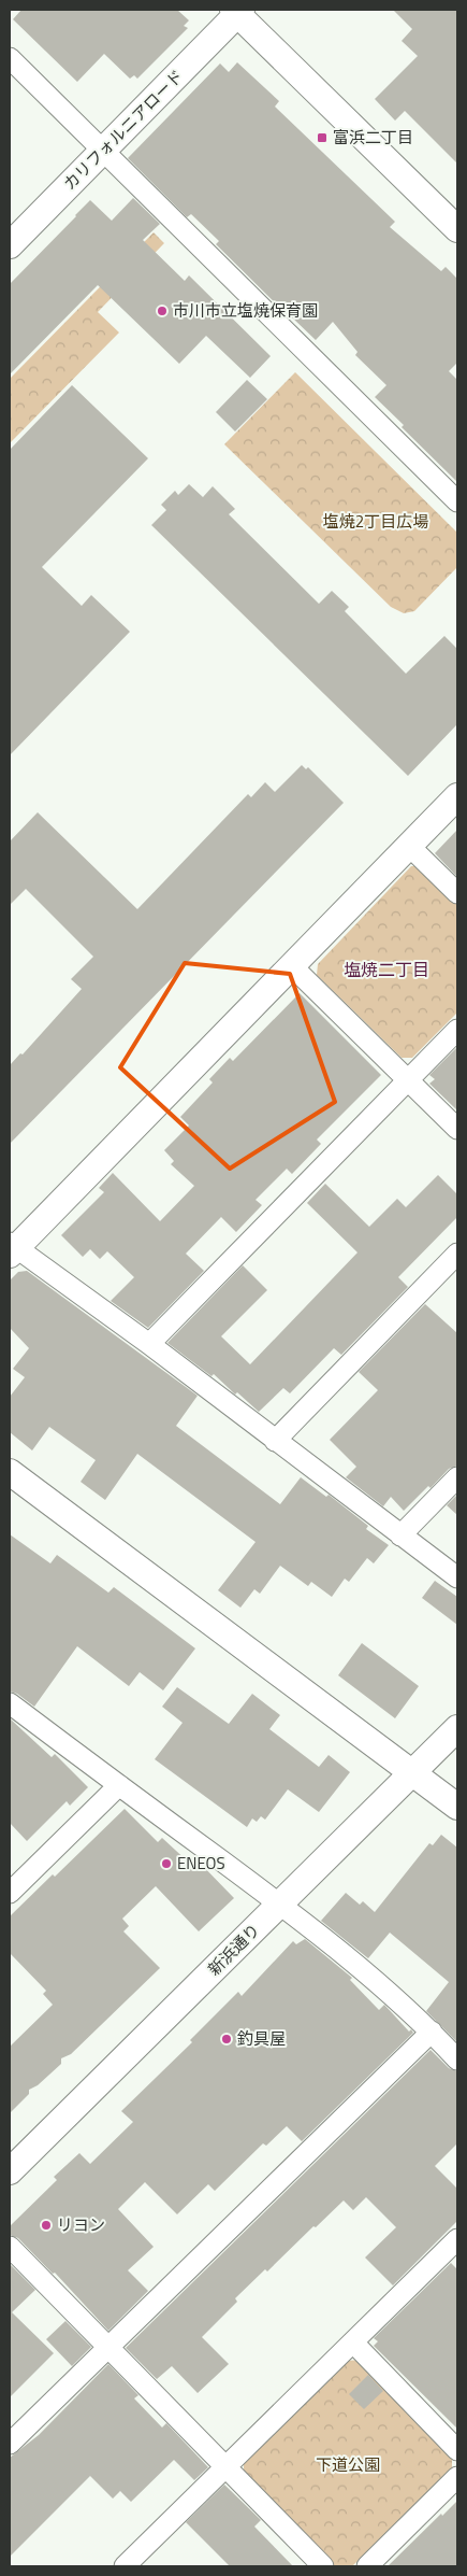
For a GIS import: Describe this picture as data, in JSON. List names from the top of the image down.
{
  "streets": {
    "street": ["カリフォルニアロード", "新浜通り"]
  },
  "districts": ["塩焼二丁目"],
  "parks": ["塩焼2丁目広場", "下道公園"],
  "places": {
    "transit": ["富浜二丁目"],
    "other": [
      "市川市立塩焼保育園",
      "ENEOS",
      "釣具屋",
      "リヨン"
    ]
  }
}
